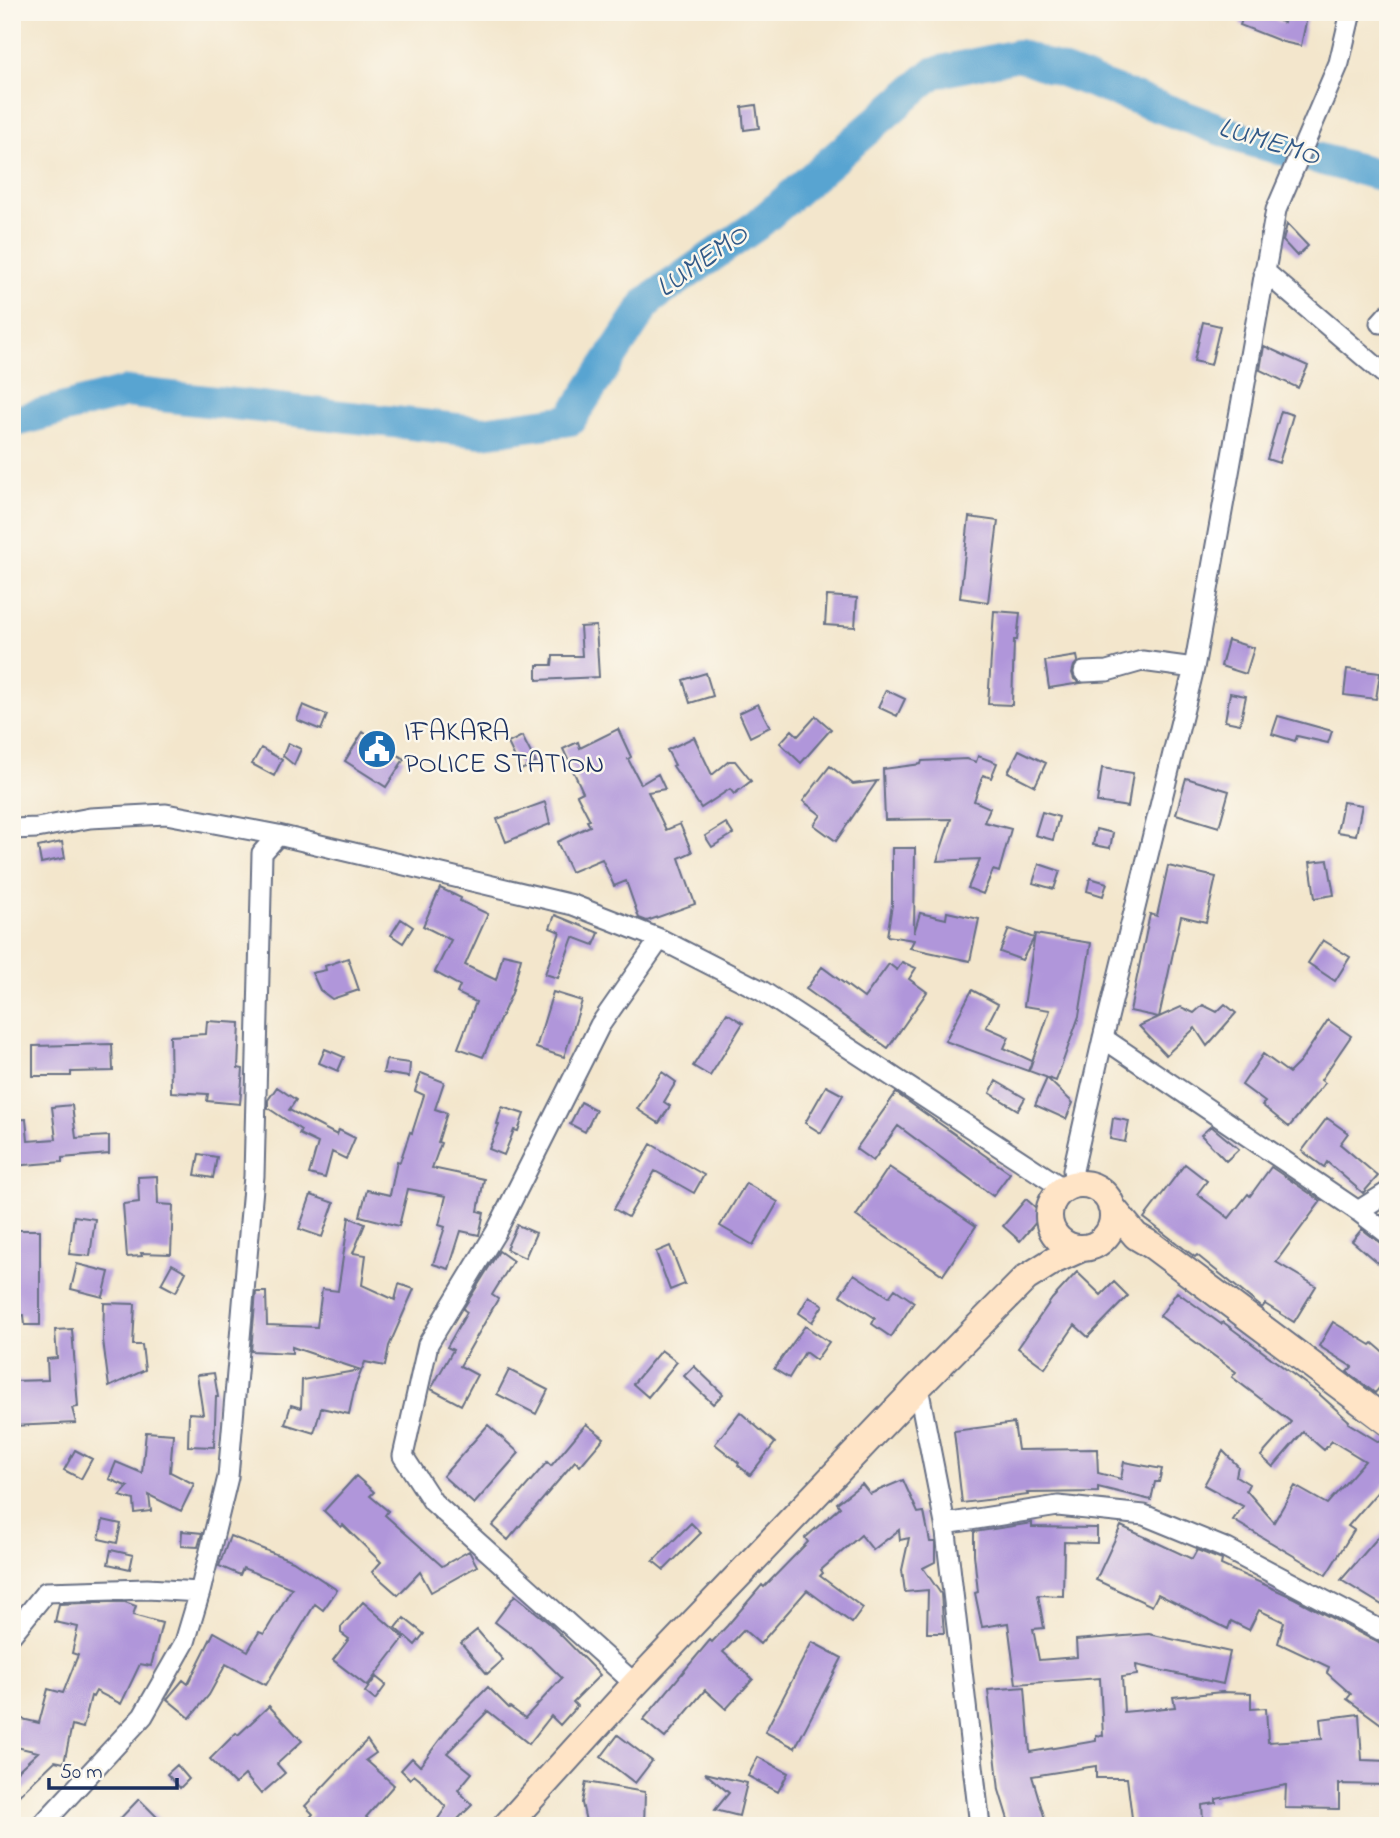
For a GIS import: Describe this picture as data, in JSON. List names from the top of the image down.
{
  "water": ["LUMEMO"],
  "places": {
    "public building": ["IFAKARA POLICE STATION"]
  },
  "scale_bar": "50 m"
}
